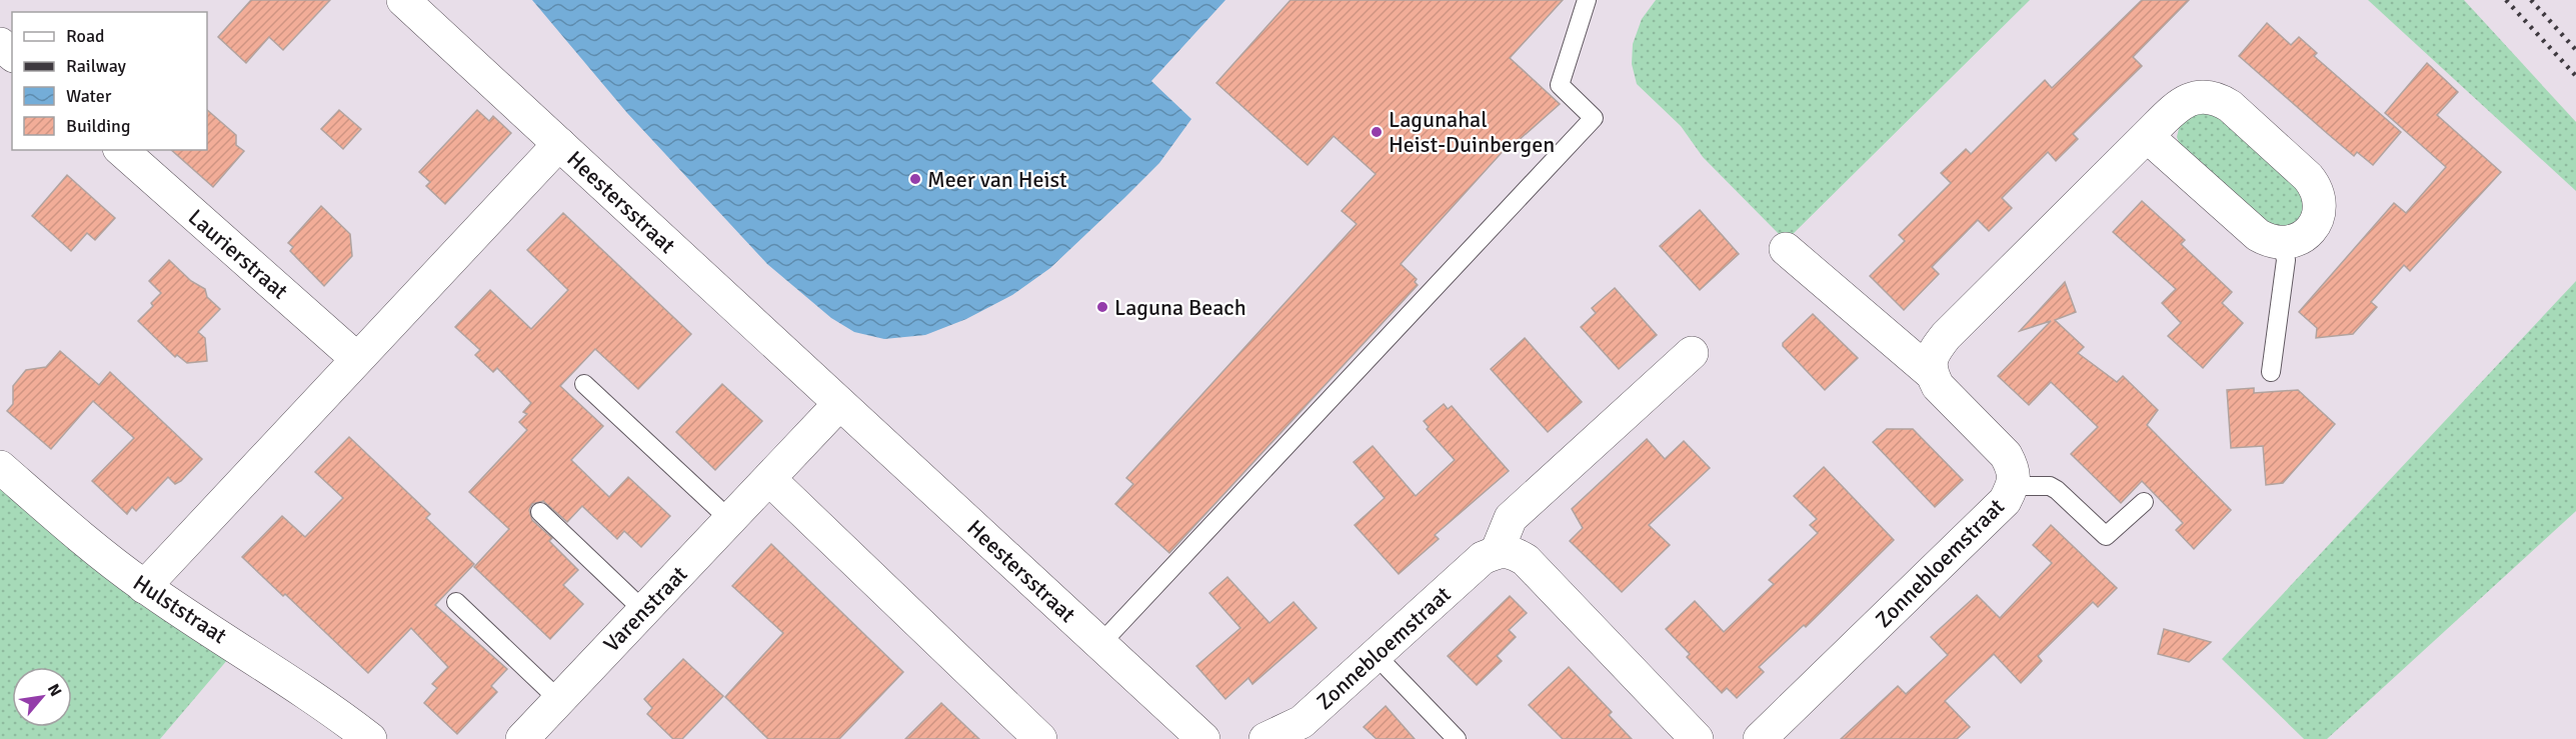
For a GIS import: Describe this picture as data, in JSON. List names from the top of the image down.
{
  "streets": {
    "street": [
      "Heestersstraat",
      "Laurierstraat",
      "Zonnebloemstraat",
      "Hulststraat",
      "Varenstraat"
    ]
  },
  "places": ["Lagunahal Heist-Duinbergen", "Meer van Heist", "Laguna Beach"],
  "legend": [
    "Road",
    "Railway",
    "Water",
    "Building"
  ],
  "north": "top right"
}
